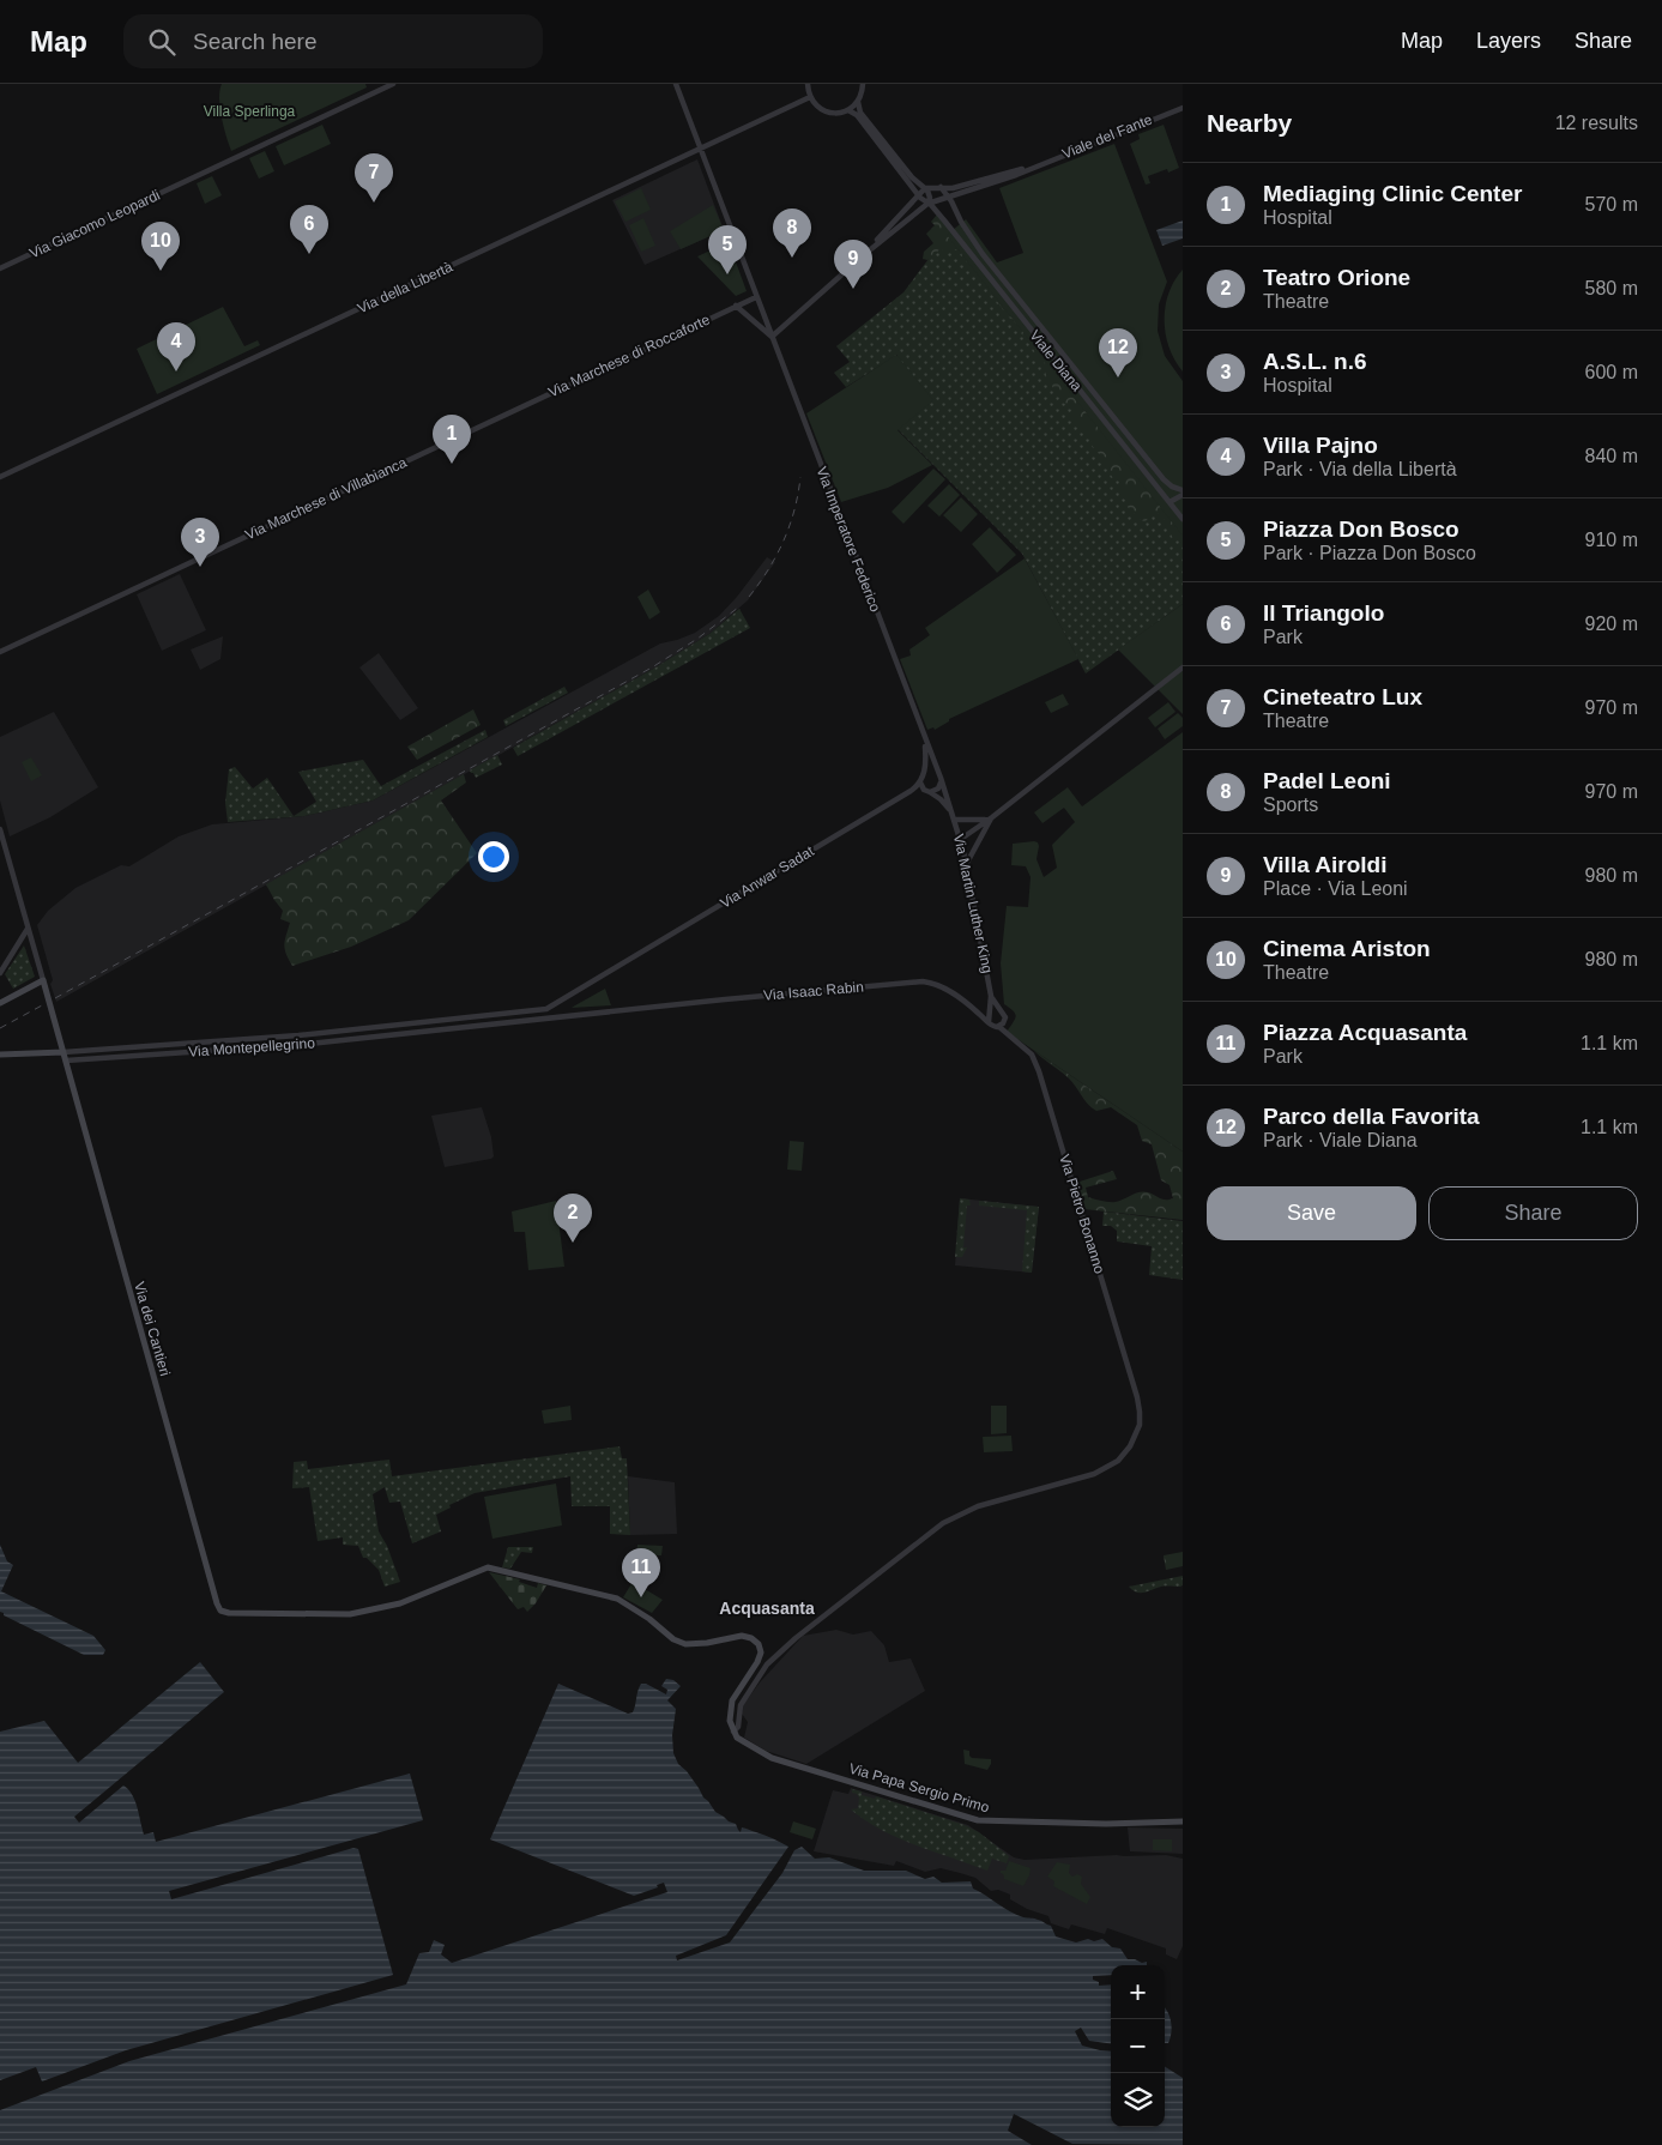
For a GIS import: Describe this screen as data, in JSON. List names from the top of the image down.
{
  "streets": {
    "main road": ["Via dei Cantieri", "Via Papa Sergio Primo"],
    "street": [
      "Viale del Fante",
      "Via Giacomo Leopardi",
      "Via della Libertà",
      "Via Marchese di Roccaforte",
      "Viale Diana",
      "Via Marchese di Villabianca",
      "Via Imperatore Federico",
      "Via Anwar Sadat",
      "Via Martin Luther King",
      "Via Isaac Rabin",
      "Via Montepellegrino",
      "Via Pietro Bonanno"
    ]
  },
  "crossings": [
    ["Viale del Fante", "Viale Diana"],
    ["Via della Libertà", "Via Imperatore Federico"],
    ["Via Marchese di Roccaforte", "Via Marchese di Villabianca"],
    ["Via Marchese di Roccaforte", "Via Imperatore Federico"],
    ["Via Imperatore Federico", "Via Anwar Sadat"],
    ["Via Imperatore Federico", "Via Martin Luther King"],
    ["Via Anwar Sadat", "Via Martin Luther King"],
    ["Via Anwar Sadat", "Via Montepellegrino"],
    ["Via Martin Luther King", "Via Isaac Rabin"],
    ["Via Martin Luther King", "Via Pietro Bonanno"],
    ["Via Isaac Rabin", "Via Montepellegrino"],
    ["Via Isaac Rabin", "Via Pietro Bonanno"],
    ["Via Montepellegrino", "Via dei Cantieri"],
    ["Via Pietro Bonanno", "Via dei Cantieri"],
    ["Via Pietro Bonanno", "Via Papa Sergio Primo"],
    ["Via dei Cantieri", "Via Papa Sergio Primo"]
  ],
  "districts": ["Acquasanta"],
  "parks": ["Villa Sperlinga"],
  "page": {
    "header": "Map",
    "search": "Search here",
    "nav": ["Map", "Layers", "Share"],
    "heading": ["Nearby", "12 results"],
    "pins": [
      "7",
      "6",
      "8",
      "10",
      "5",
      "9",
      "4",
      "12",
      "1",
      "3",
      "2",
      "11"
    ],
    "list": [
      {
        "mark": "1",
        "name": "Mediaging Clinic Center",
        "note": "Hospital",
        "value": "570 m"
      },
      {
        "mark": "2",
        "name": "Teatro Orione",
        "note": "Theatre",
        "value": "580 m"
      },
      {
        "mark": "3",
        "name": "A.S.L. n.6",
        "note": "Hospital",
        "value": "600 m"
      },
      {
        "mark": "4",
        "name": "Villa Pajno",
        "note": "Park · Via della Libertà",
        "value": "840 m"
      },
      {
        "mark": "5",
        "name": "Piazza Don Bosco",
        "note": "Park · Piazza Don Bosco",
        "value": "910 m"
      },
      {
        "mark": "6",
        "name": "Il Triangolo",
        "note": "Park",
        "value": "920 m"
      },
      {
        "mark": "7",
        "name": "Cineteatro Lux",
        "note": "Theatre",
        "value": "970 m"
      },
      {
        "mark": "8",
        "name": "Padel Leoni",
        "note": "Sports",
        "value": "970 m"
      },
      {
        "mark": "9",
        "name": "Villa Airoldi",
        "note": "Place · Via Leoni",
        "value": "980 m"
      },
      {
        "mark": "10",
        "name": "Cinema Ariston",
        "note": "Theatre",
        "value": "980 m"
      },
      {
        "mark": "11",
        "name": "Piazza Acquasanta",
        "note": "Park",
        "value": "1.1 km"
      },
      {
        "mark": "12",
        "name": "Parco della Favorita",
        "note": "Park · Viale Diana",
        "value": "1.1 km"
      }
    ],
    "buttons": ["Save", "Share"],
    "map_buttons": ["+", "−"]
  }
}
